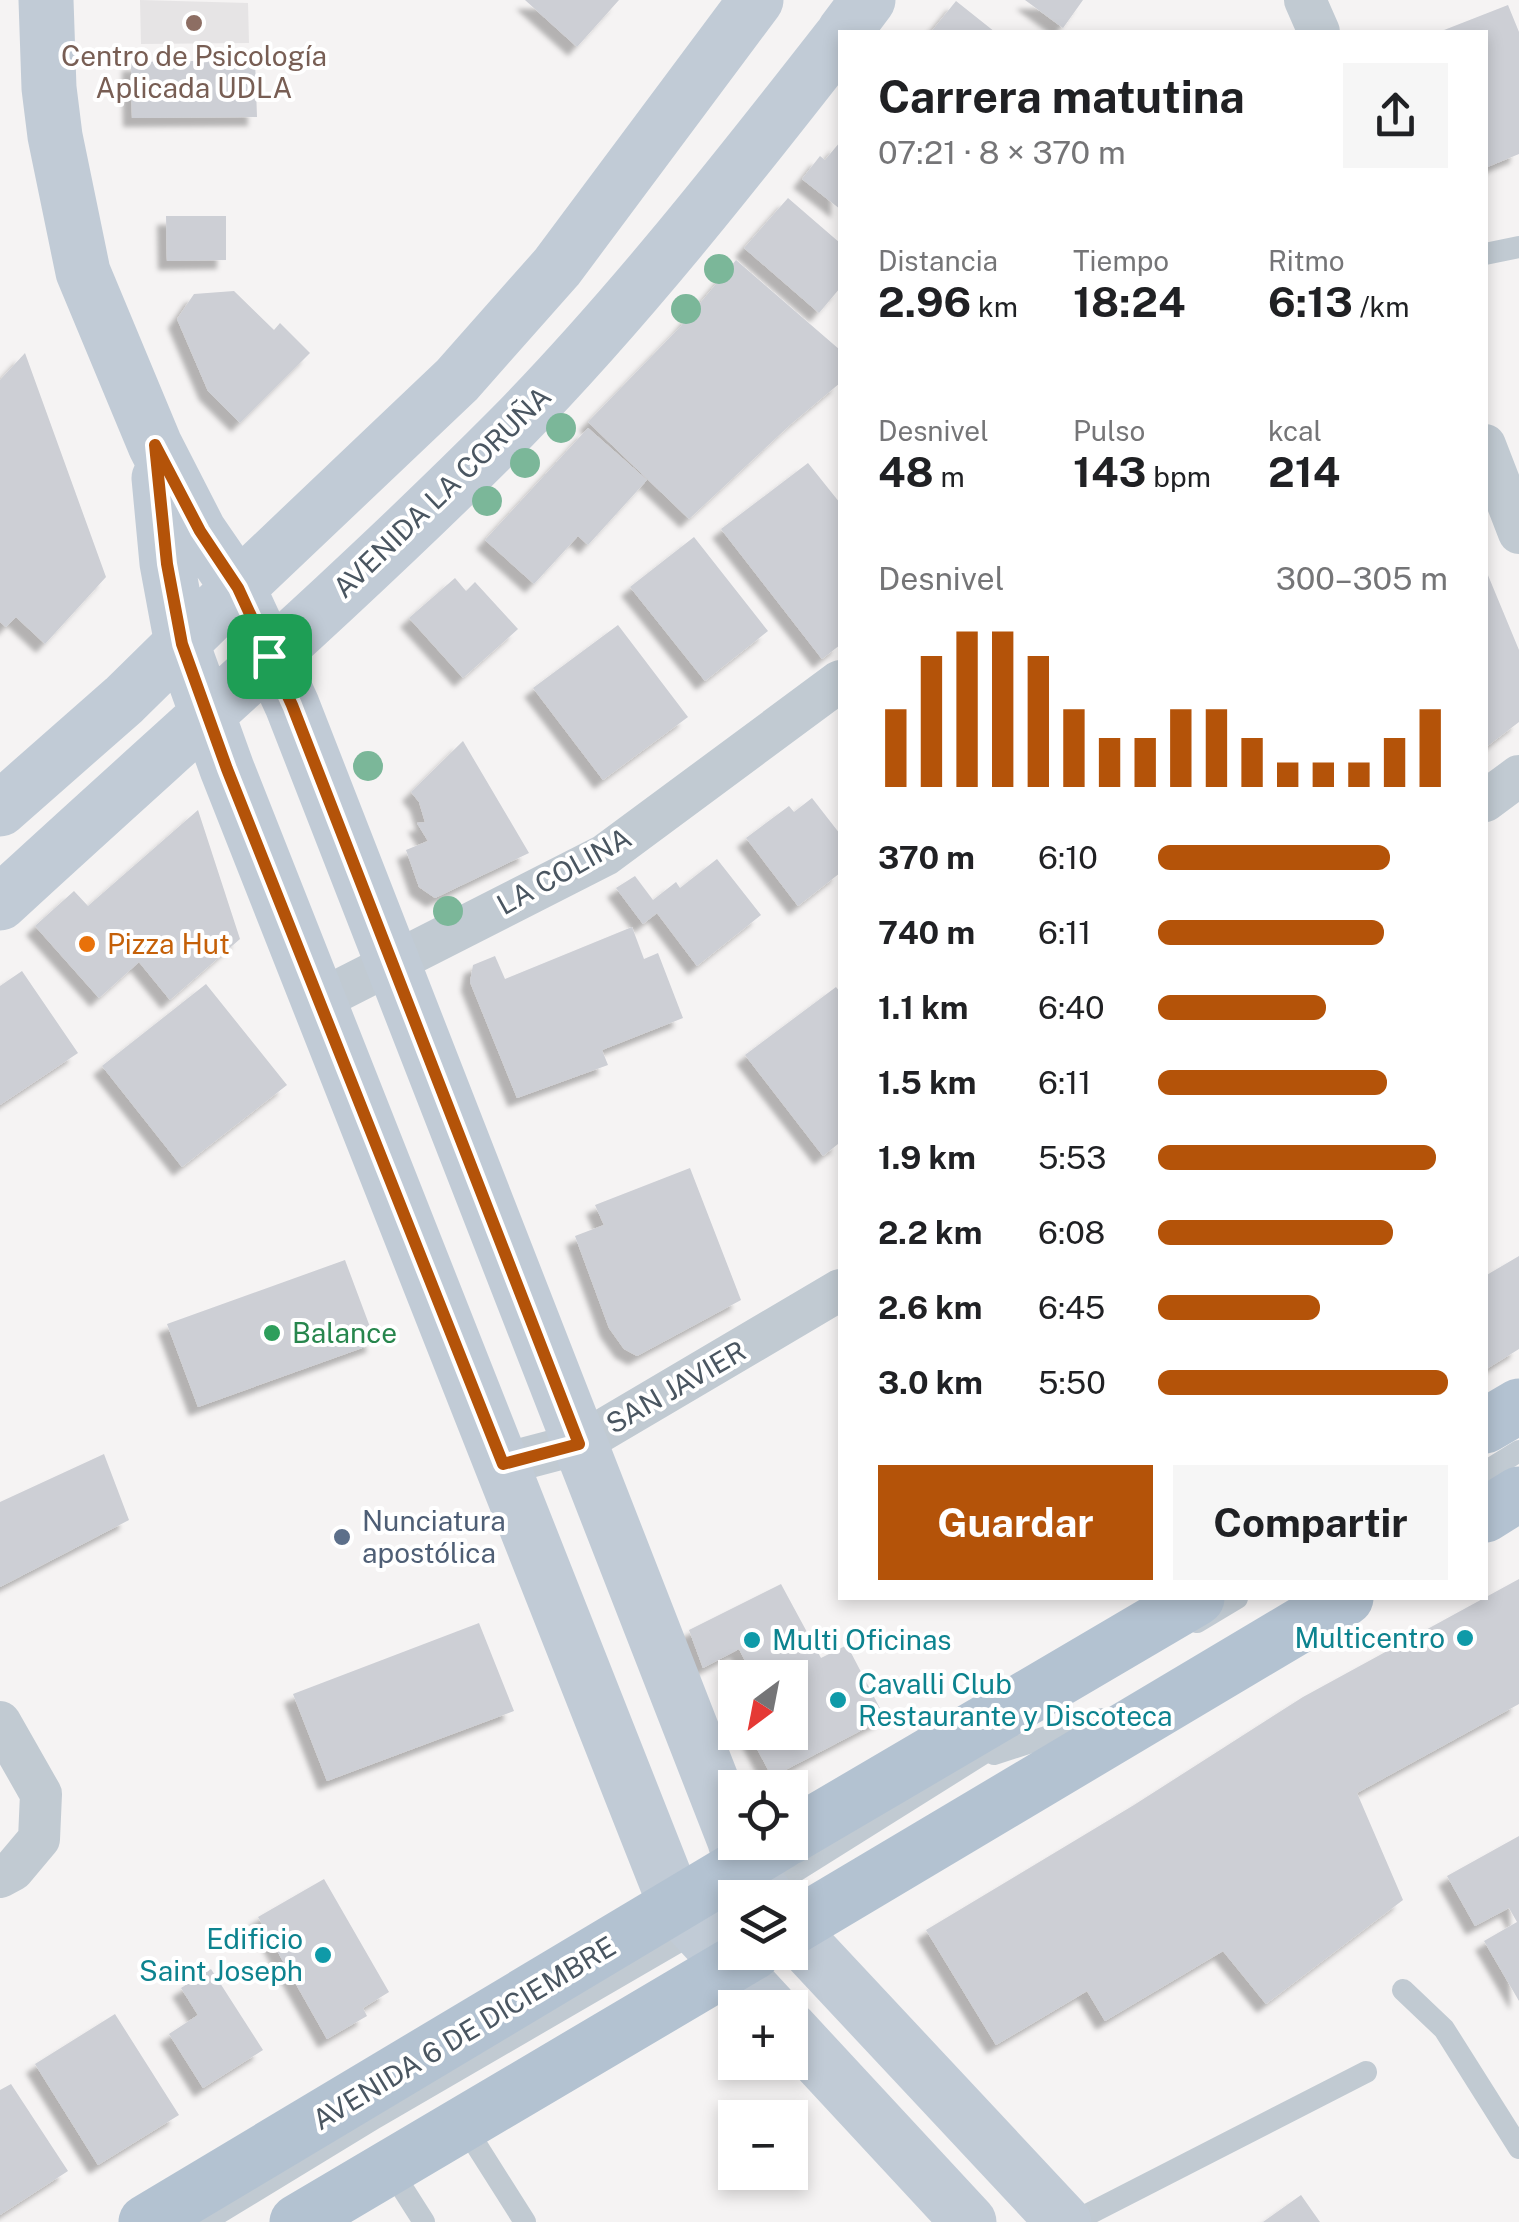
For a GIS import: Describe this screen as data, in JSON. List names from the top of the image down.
{
  "streets": {
    "main road": ["AVENIDA LA CORUÑA", "AVENIDA 6 DE DICIEMBRE"],
    "street": ["LA COLINA", "SAN JAVIER"]
  },
  "places": [
    "Centro de Psicología Aplicada UDLA",
    "Pizza Hut",
    "Balance",
    "Nunciatura apostólica",
    "Multicentro",
    "Multi Oficinas",
    "Cavalli Club Restaurante y Discoteca",
    "Edificio Saint Joseph"
  ],
  "north": "bottom left",
  "page": {
    "heading": ["Carrera matutina", "07:21 · 8 × 370 m"],
    "stats": [
      ["Distancia", "2.96 km"],
      ["Tiempo", "18:24"],
      ["Ritmo", "6:13 /km"],
      ["Desnivel", "48 m"],
      ["Pulso", "143 bpm"],
      ["kcal", "214"]
    ],
    "chart": ["Desnivel", "300–305 m"],
    "list": [
      {
        "name": "370 m",
        "note": "6:10"
      },
      {
        "name": "740 m",
        "note": "6:11"
      },
      {
        "name": "1.1 km",
        "note": "6:40"
      },
      {
        "name": "1.5 km",
        "note": "6:11"
      },
      {
        "name": "1.9 km",
        "note": "5:53"
      },
      {
        "name": "2.2 km",
        "note": "6:08"
      },
      {
        "name": "2.6 km",
        "note": "6:45"
      },
      {
        "name": "3.0 km",
        "note": "5:50"
      }
    ],
    "buttons": ["Guardar", "Compartir"],
    "map_buttons": ["+", "−"]
  }
}
